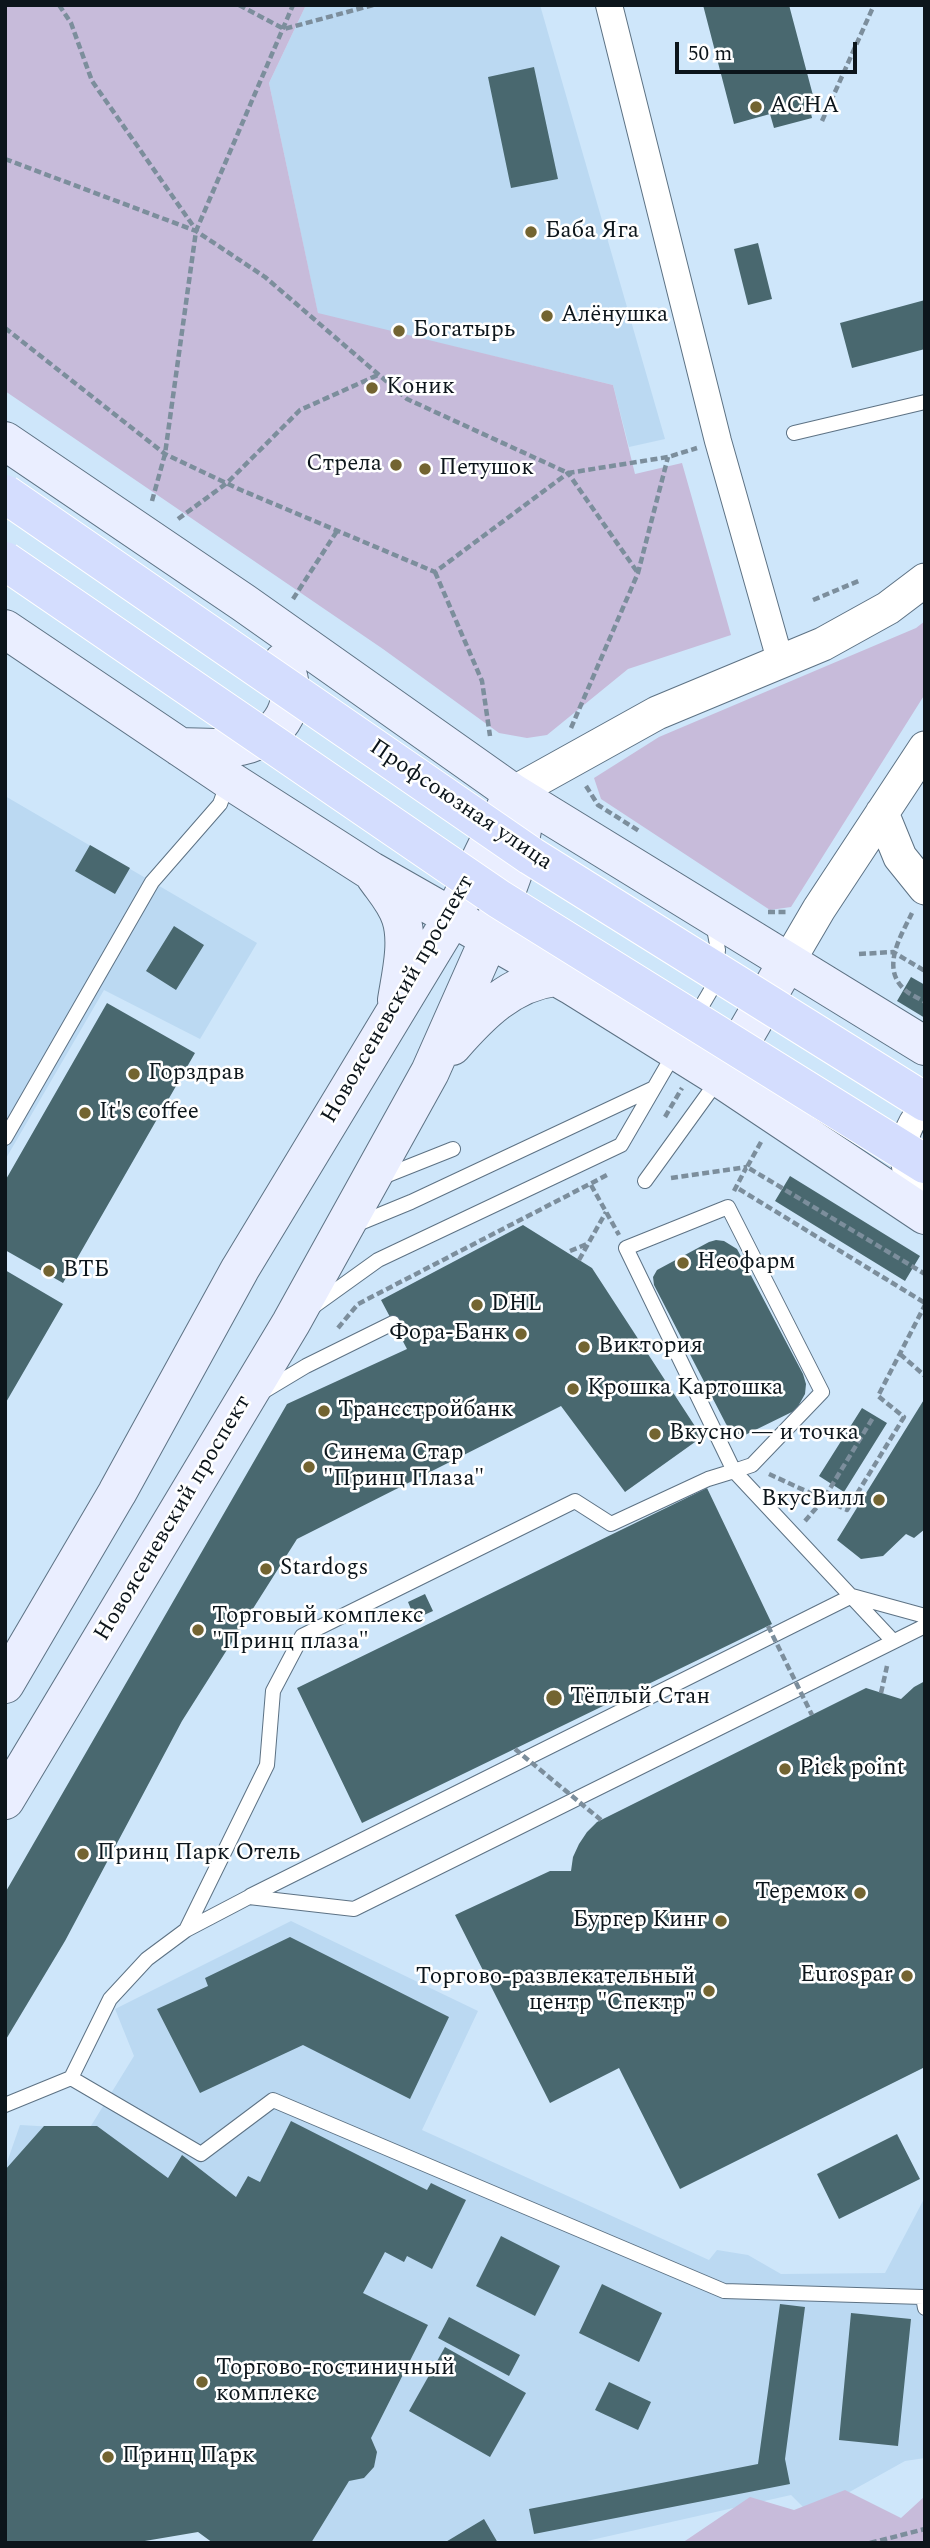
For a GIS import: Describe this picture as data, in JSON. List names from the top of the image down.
{
  "streets": {
    "main road": ["Профсоюзная улица", "Новоясеневский проспект"]
  },
  "crossings": [
    ["Профсоюзная улица", "Новоясеневский проспект"]
  ],
  "places": [
    "АСНА",
    "Баба Яга",
    "Алёнушка",
    "Богатырь",
    "Коник",
    "Стрела",
    "Петушок",
    "Горздрав",
    "It's coffee",
    "Неофарм",
    "ВТБ",
    "DHL",
    "Фора-Банк",
    "Виктория",
    "Крошка Картошка",
    "Трансстройбанк",
    "Вкусно — и точка",
    "Синема Стар \"Принц Плаза\"",
    "ВкусВилл",
    "Stardogs",
    "Торговый комплекс \"Принц плаза\"",
    "Тёплый Стан",
    "Pick point",
    "Принц Парк Отель",
    "Теремок",
    "Бургер Кинг",
    "Eurospar",
    "Торгово-развлекательный центр \"Спектр\"",
    "Торгово-гостиничный комплекс",
    "Принц Парк"
  ],
  "scale_bar": "50 m"
}
